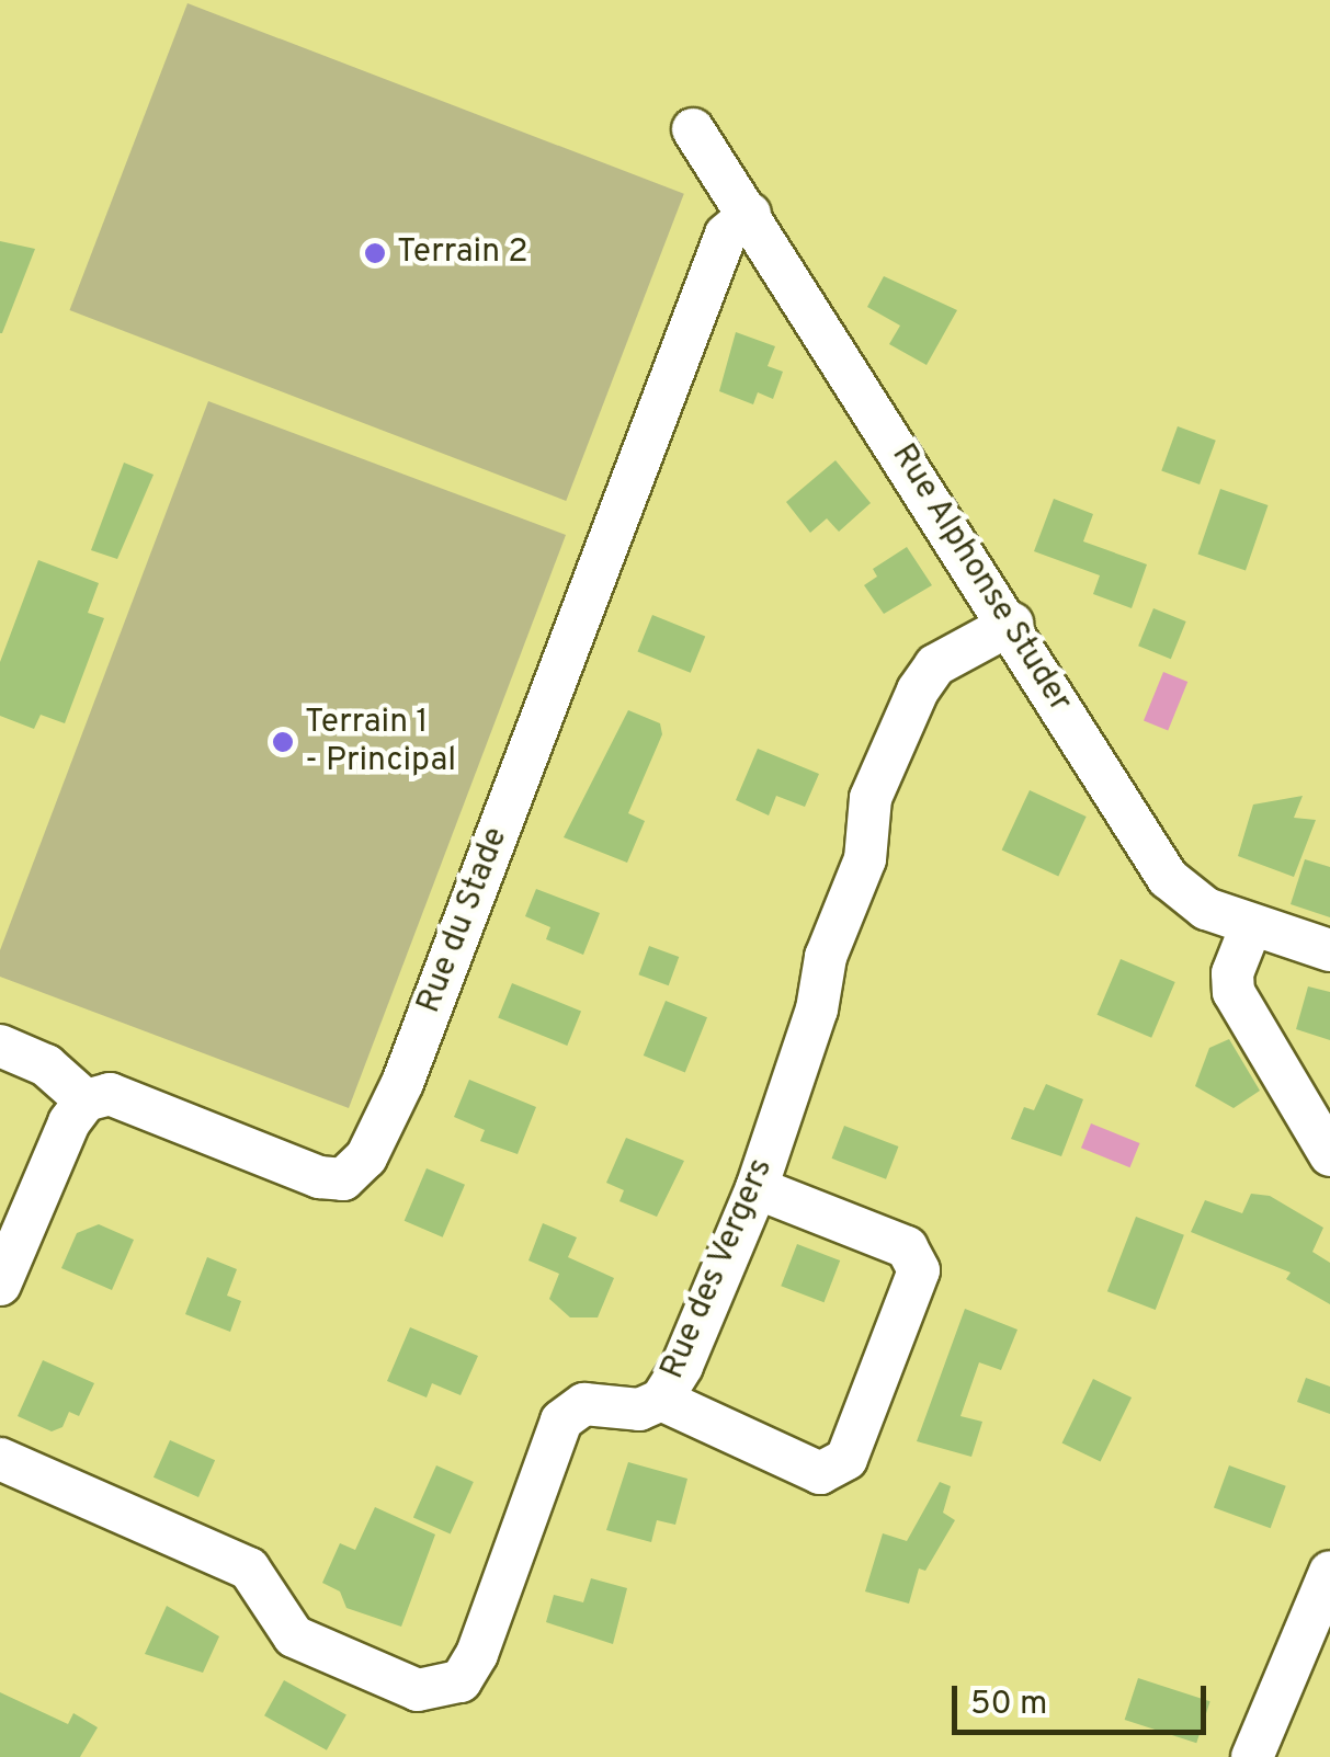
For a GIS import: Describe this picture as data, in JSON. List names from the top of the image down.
{
  "streets": {
    "street": ["Rue Alphonse Studer", "Rue du Stade", "Rue des Vergers"]
  },
  "crossings": [
    ["Rue Alphonse Studer", "Rue du Stade"],
    ["Rue Alphonse Studer", "Rue des Vergers"]
  ],
  "places": ["Terrain 2", "Terrain 1 - Principal"],
  "scale_bar": "50 m"
}
